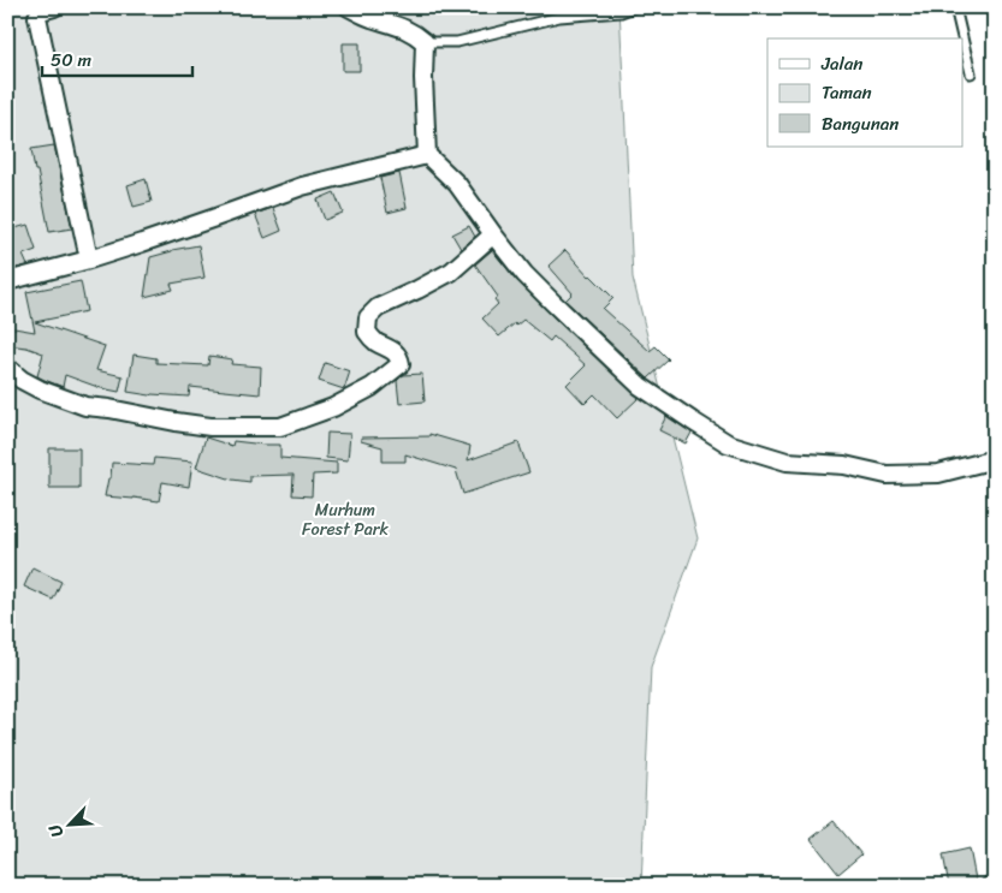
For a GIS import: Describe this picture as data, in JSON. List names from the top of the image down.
{
  "parks": ["Murhum Forest Park"],
  "legend": ["Jalan", "Taman", "Bangunan"],
  "scale_bar": "50 m",
  "north": "bottom left"
}
